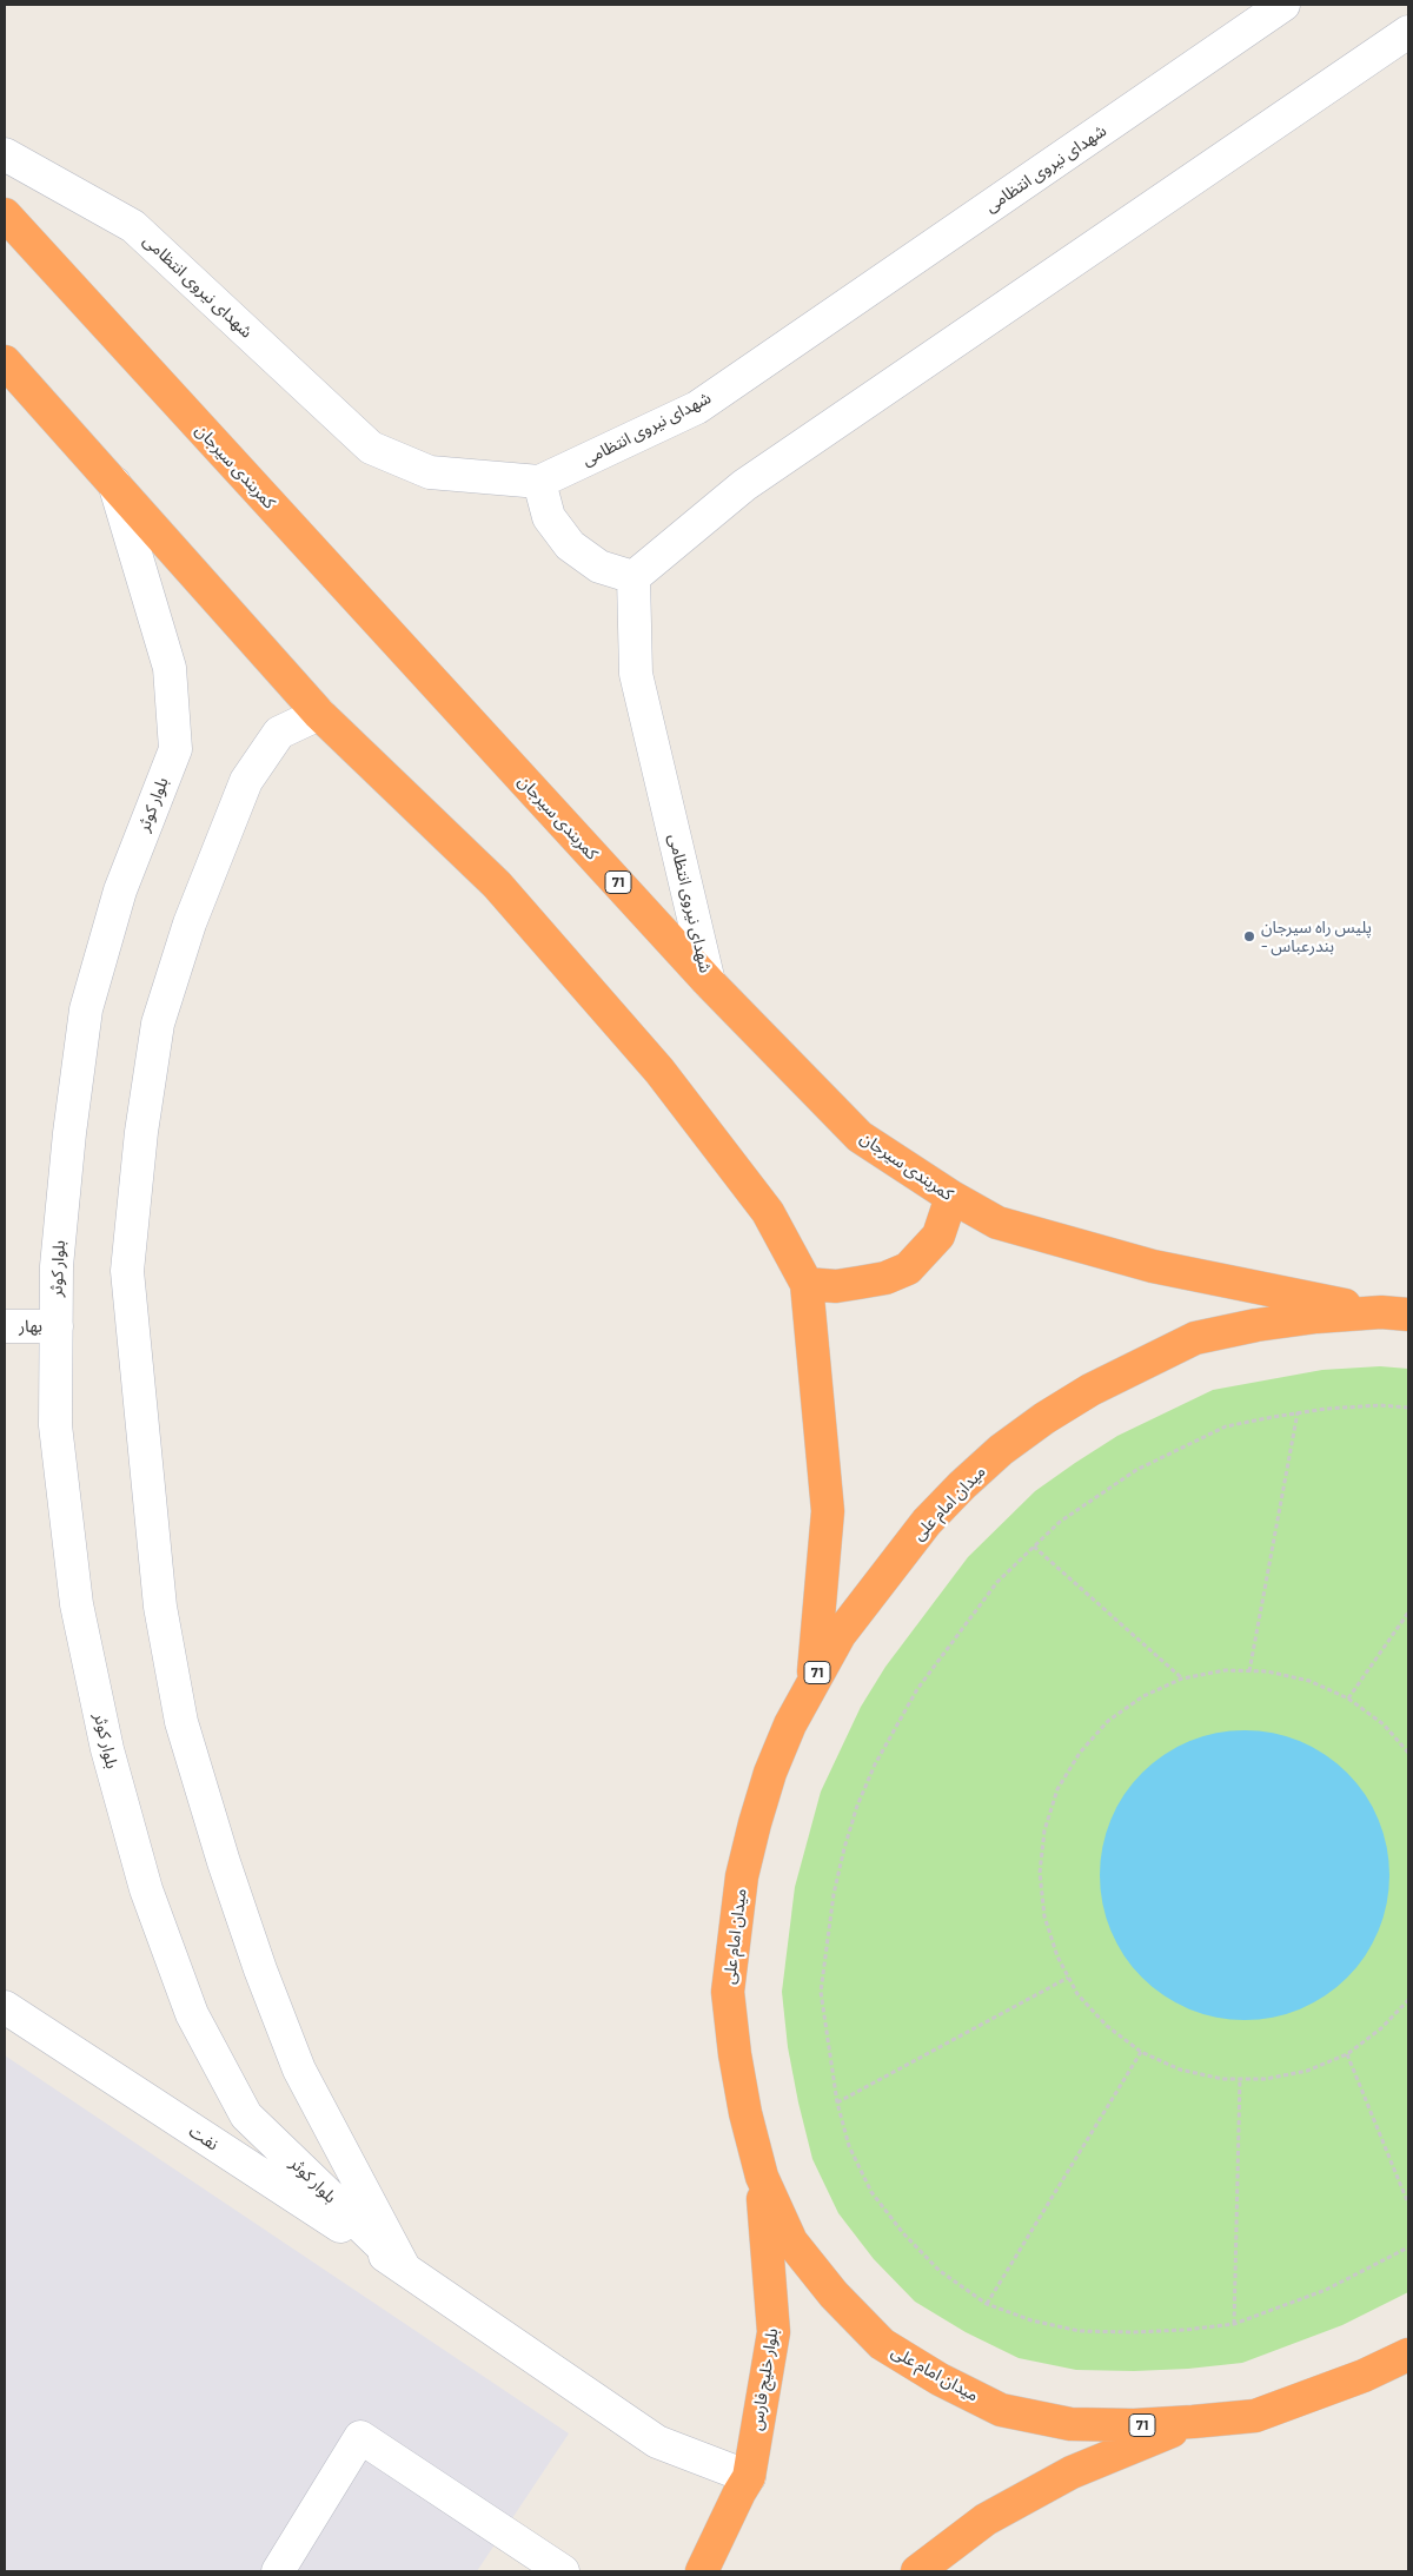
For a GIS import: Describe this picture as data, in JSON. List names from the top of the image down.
{
  "streets": {
    "highway": [
      "کمربندی سیرجان",
      "71",
      "میدان امام علی",
      "بلوار خلیج فارس"
    ],
    "street": [
      "شهدای نیروی انتظامی",
      "بلوار کوثر",
      "بهار",
      "نفت"
    ]
  },
  "crossings": [
    ["شهدای نیروی انتظامی", "کمربندی سیرجان"],
    ["کمربندی سیرجان", "میدان امام علی"],
    ["بلوار کوثر", "71"],
    ["بلوار کوثر", "بهار"],
    ["بلوار کوثر", "نفت"],
    ["71", "میدان امام علی"],
    ["میدان امام علی", "بلوار خلیج فارس"]
  ],
  "places": ["پلیس راه سیرجان - بندرعباس"]
}
